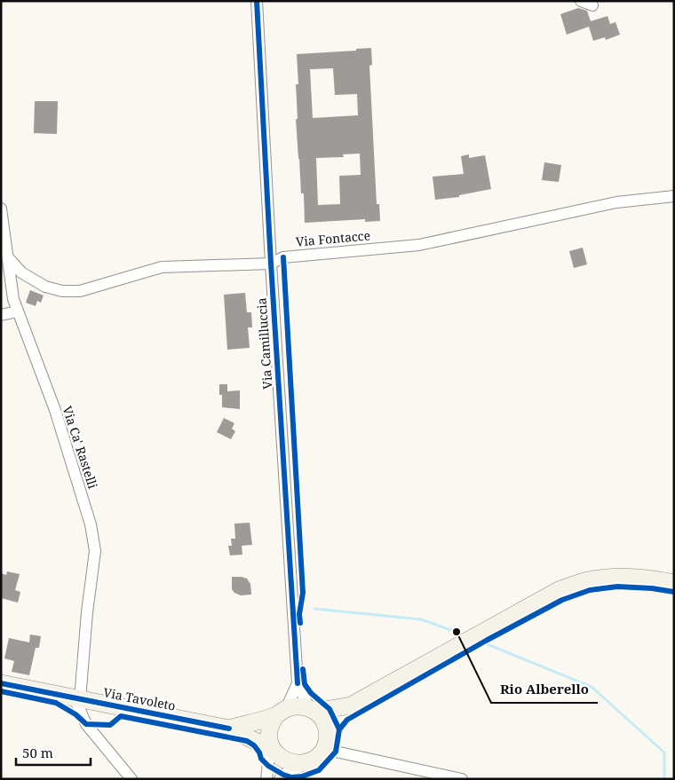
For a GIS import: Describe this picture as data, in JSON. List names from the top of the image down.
{
  "streets": {
    "main road": ["Via Tavoleto"],
    "street": ["Via Fontacce", "Via Camilluccia", "Via Ca' Rastelli"]
  },
  "crossings": [
    ["Via Fontacce", "Via Camilluccia"],
    ["Via Fontacce", "Via Ca' Rastelli"],
    ["Via Camilluccia", "Via Tavoleto"],
    ["Via Ca' Rastelli", "Via Tavoleto"]
  ],
  "places": ["Rio Alberello"],
  "scale_bar": "50 m"
}
